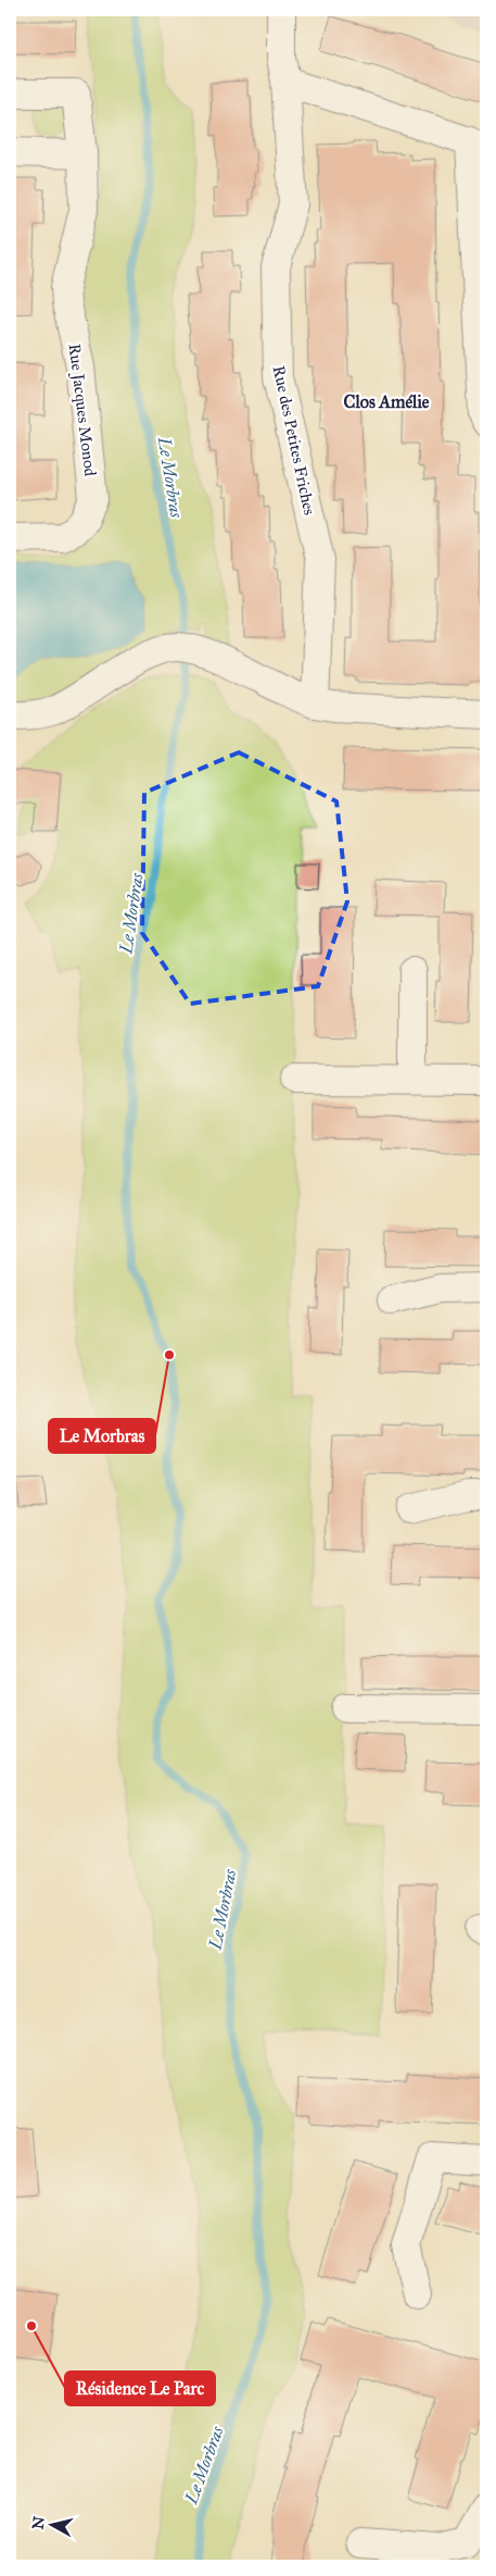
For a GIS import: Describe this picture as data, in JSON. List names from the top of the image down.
{
  "streets": {
    "street": ["Rue Jacques Monod", "Rue des Petites Friches"]
  },
  "districts": ["Clos Amélie"],
  "water": ["Le Morbras"],
  "places": ["Le Morbras", "Résidence Le Parc"],
  "north": "left"
}
